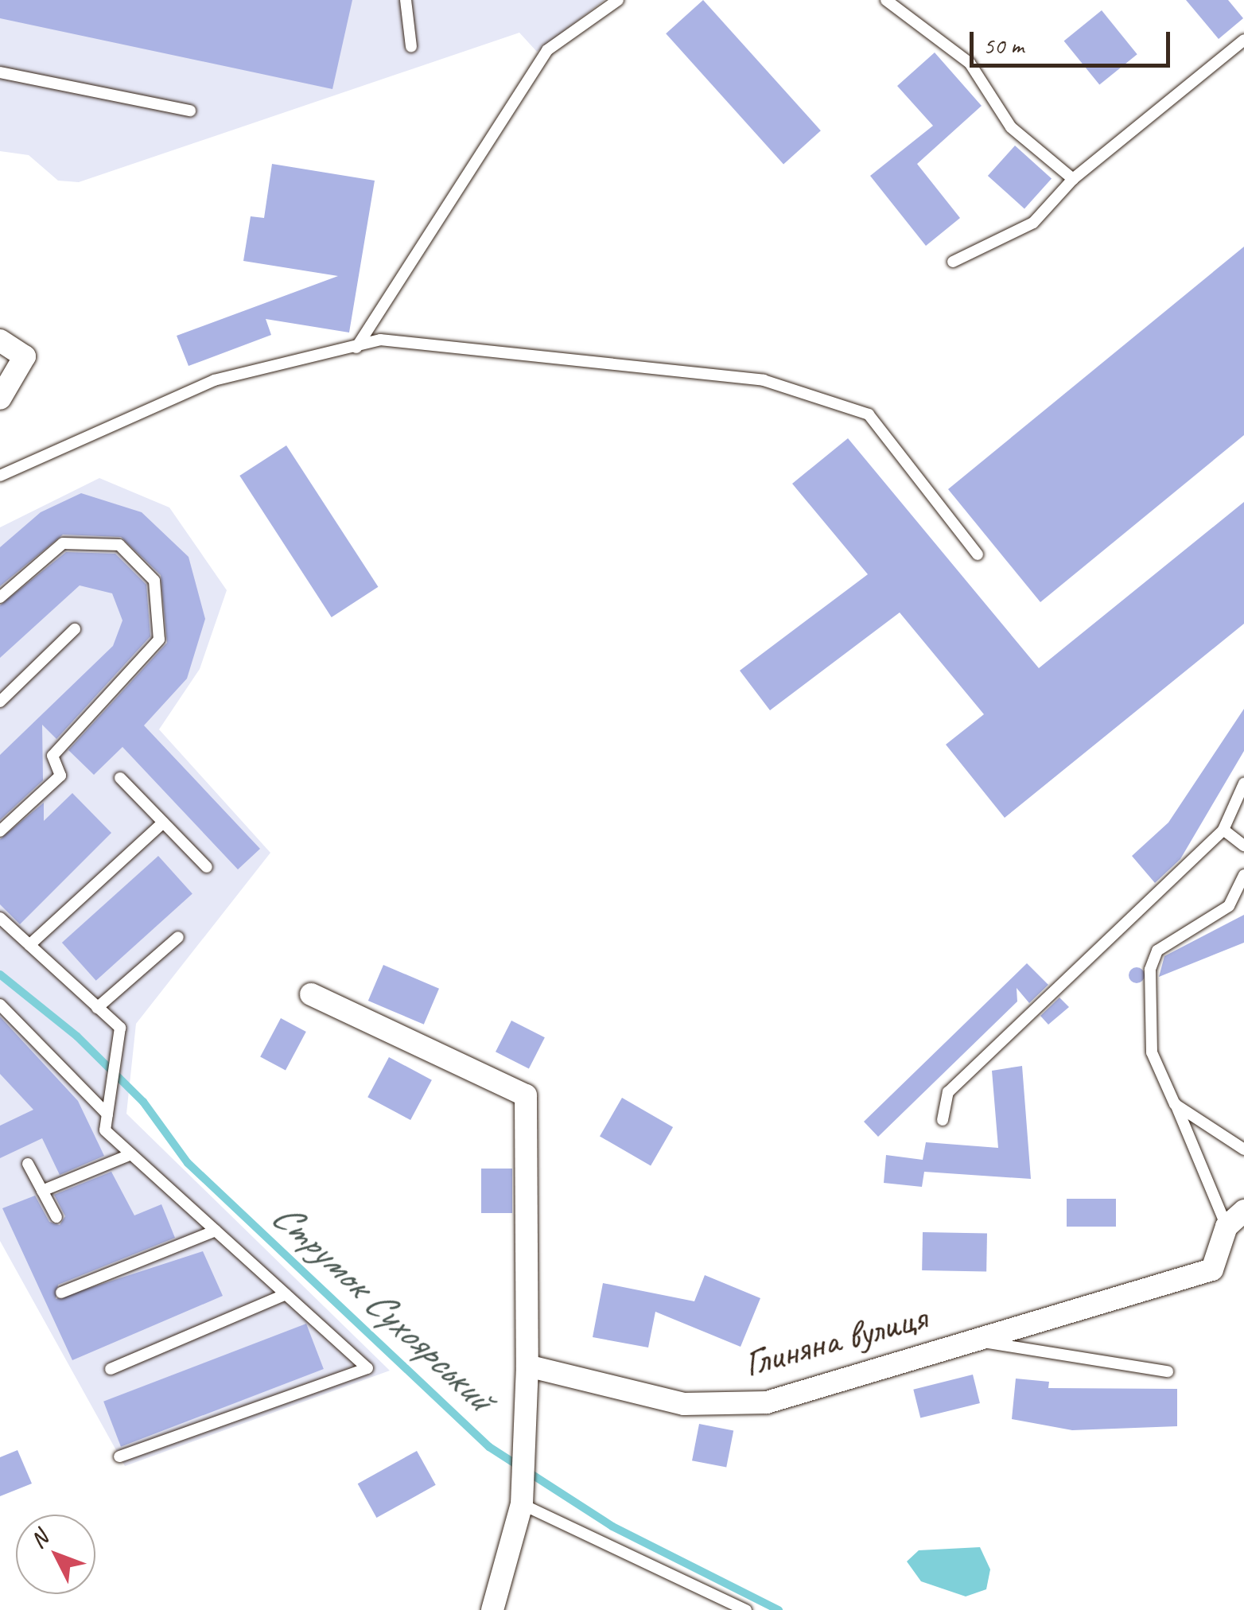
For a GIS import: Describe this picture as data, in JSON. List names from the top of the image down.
{
  "streets": {
    "street": ["Глиняна вулиця"]
  },
  "water": ["Струмок Сухоярський"],
  "scale_bar": "50 m",
  "north": "top left"
}
